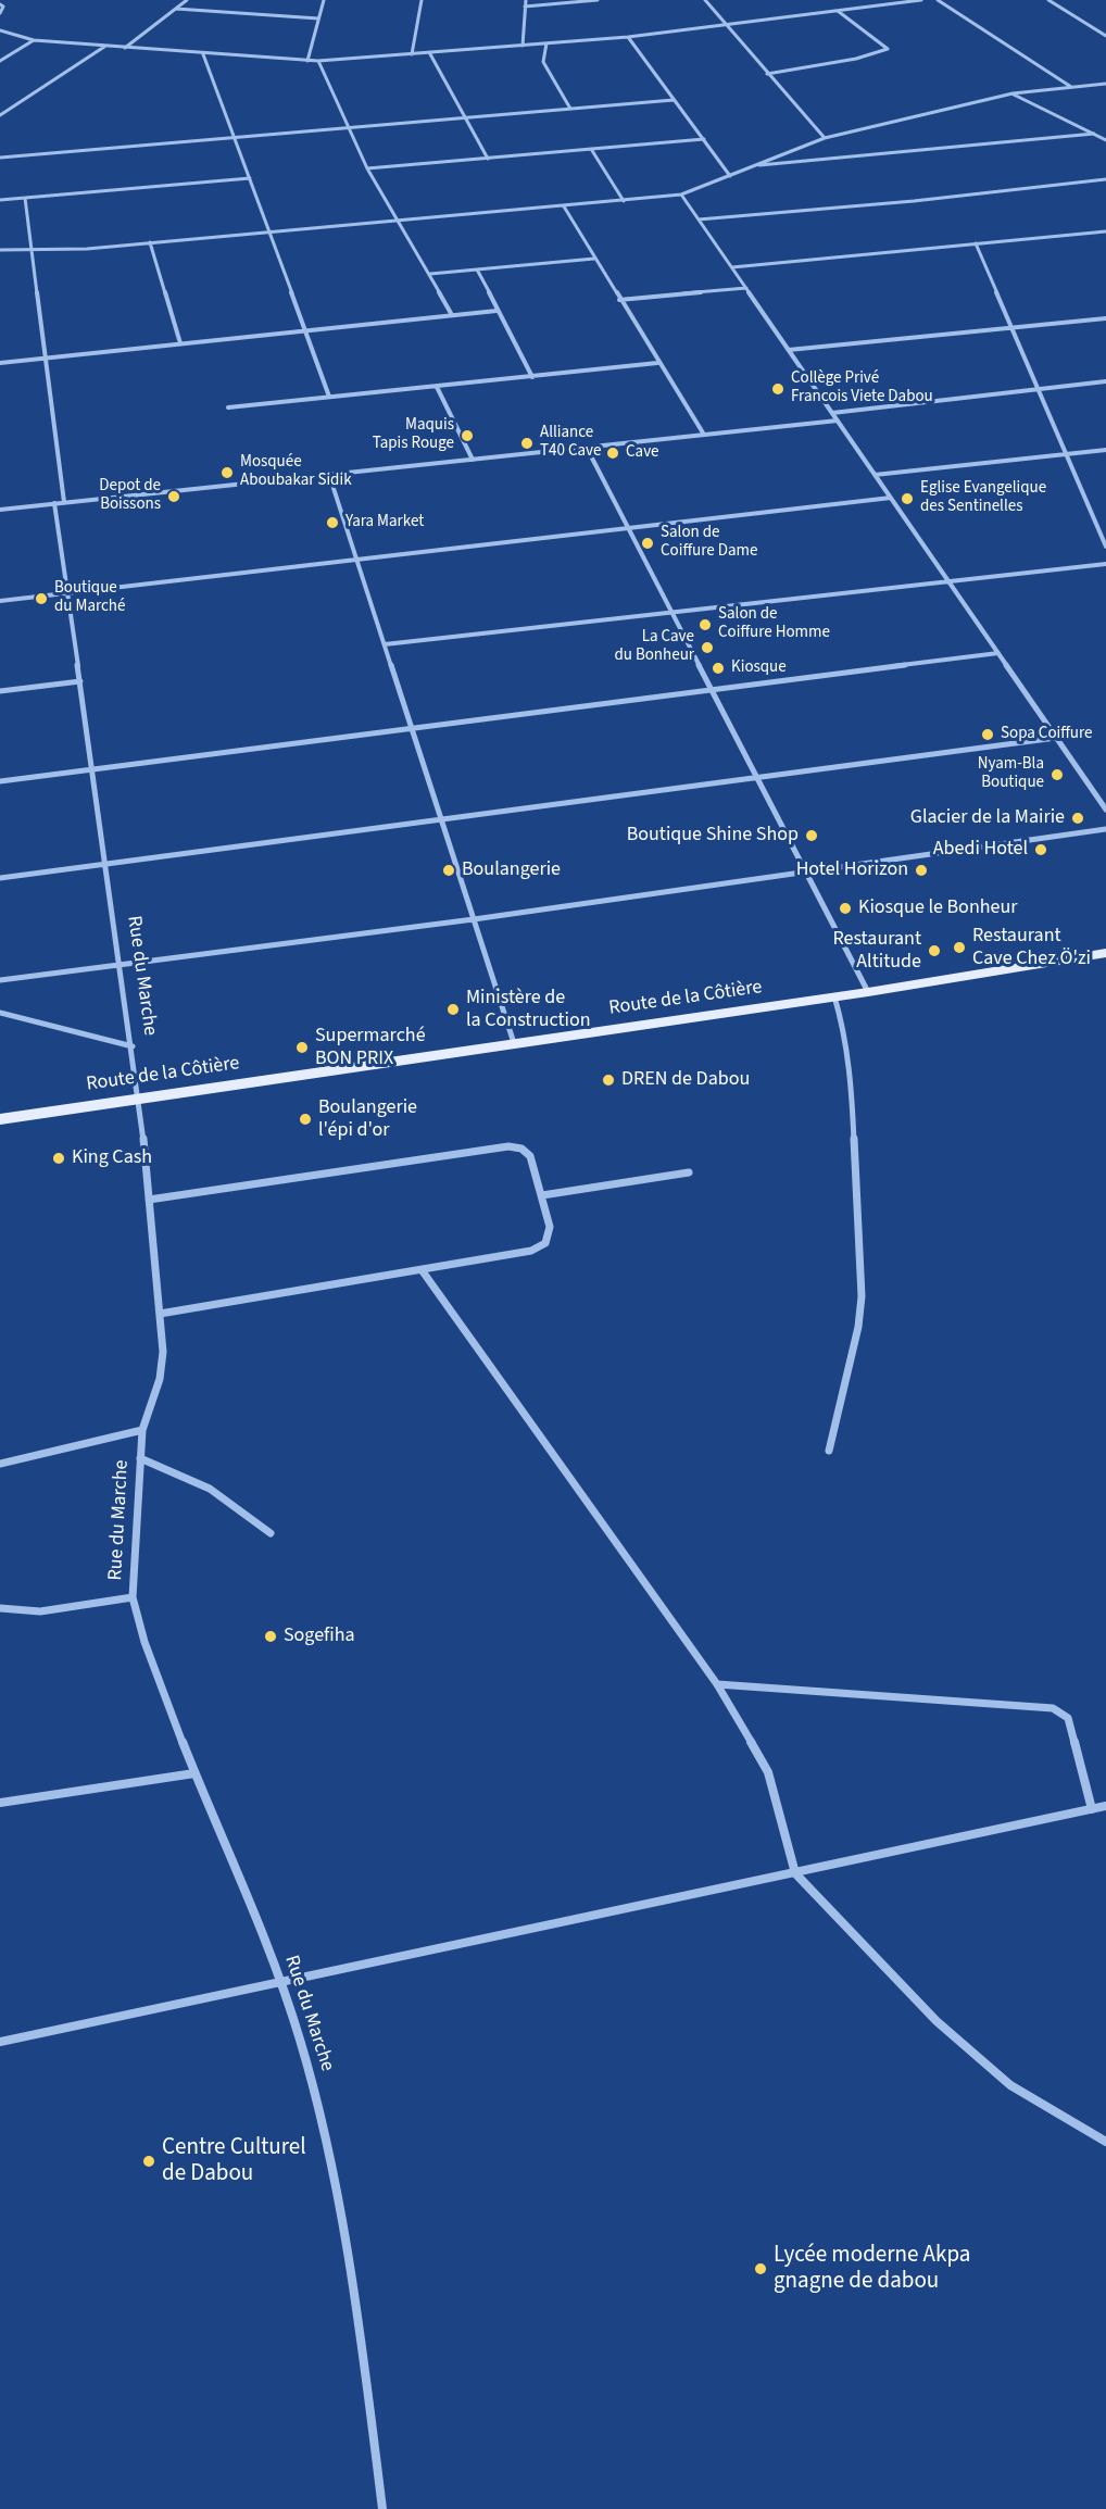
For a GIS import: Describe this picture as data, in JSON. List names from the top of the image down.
{
  "streets": {
    "main road": ["Route de la Côtière"],
    "street": ["Rue du Marche"]
  },
  "crossings": [
    ["Rue du Marche", "Route de la Côtière"]
  ],
  "places": [
    "Collège Privé Francois Viete Dabou",
    "Maquis Tapis Rouge",
    "Alliance T40 Cave",
    "Cave",
    "Mosquée Aboubakar Sidik",
    "Depot de Boissons",
    "Eglise Evangelique des Sentinelles",
    "Yara Market",
    "Salon de Coiffure Dame",
    "Boutique du Marché",
    "Salon de Coiffure Homme",
    "La Cave du Bonheur",
    "Kiosque",
    "Sopa Coiffure",
    "Nyam-Bla Boutique",
    "Glacier de la Mairie",
    "Boutique Shine Shop",
    "Abedi Hotel",
    "Boulangerie",
    "Hotel Horizon",
    "Kiosque le Bonheur",
    "Restaurant Cave Chez Ö'zi",
    "Restaurant Altitude",
    "Ministère de la Construction",
    "Supermarché BON PRIX",
    "DREN de Dabou",
    "Boulangerie l'épi d'or",
    "King Cash",
    "Sogefiha",
    "Centre Culturel de Dabou",
    "Lycée moderne Akpa gnagne de dabou"
  ]
}
